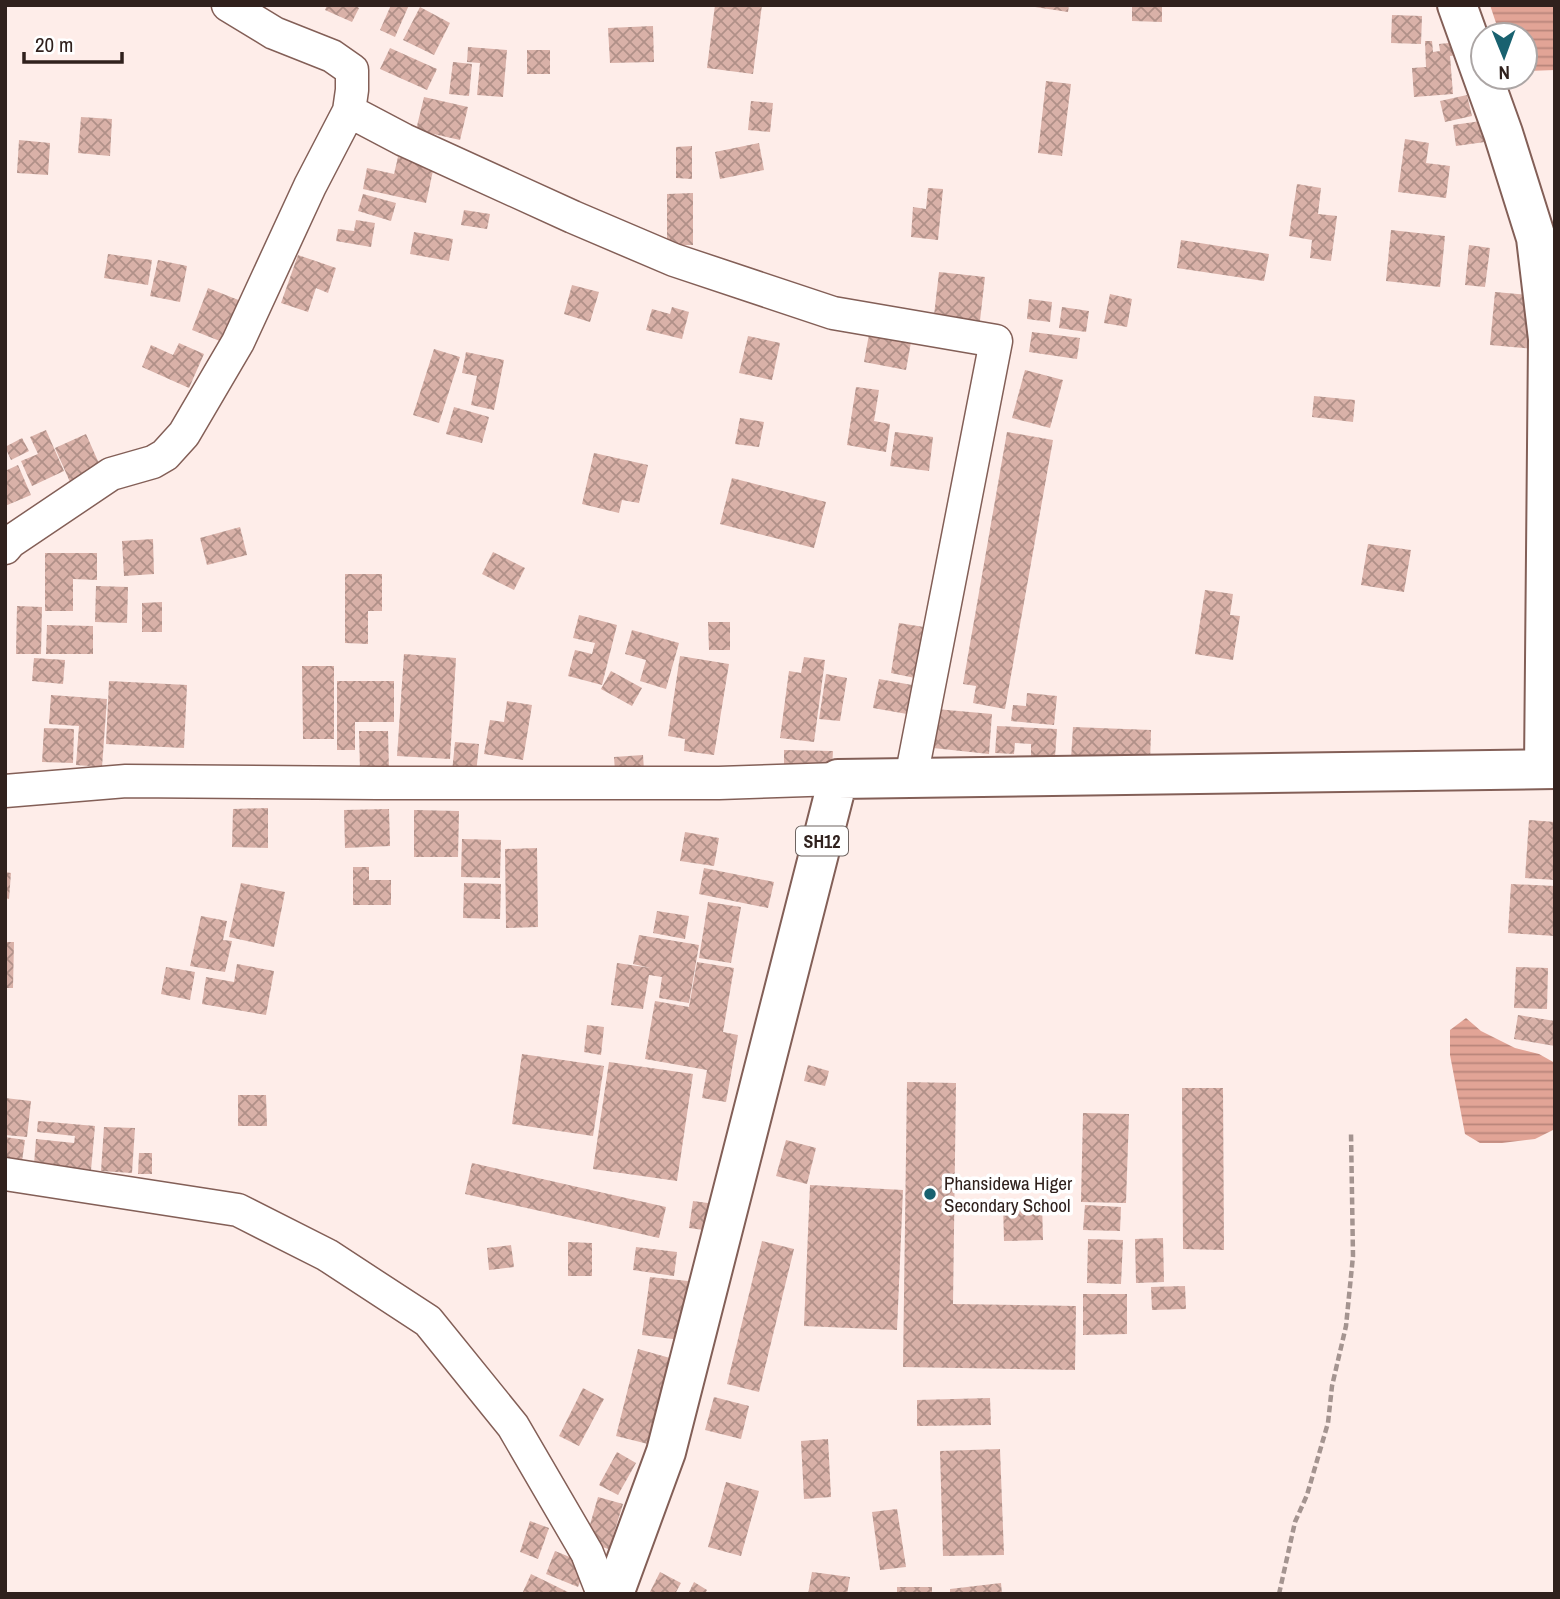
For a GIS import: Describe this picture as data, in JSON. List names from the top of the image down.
{
  "streets": {
    "main road": ["SH12"]
  },
  "places": ["Phansidewa Higer Secondary School"],
  "scale_bar": "20 m",
  "north": "bottom"
}
